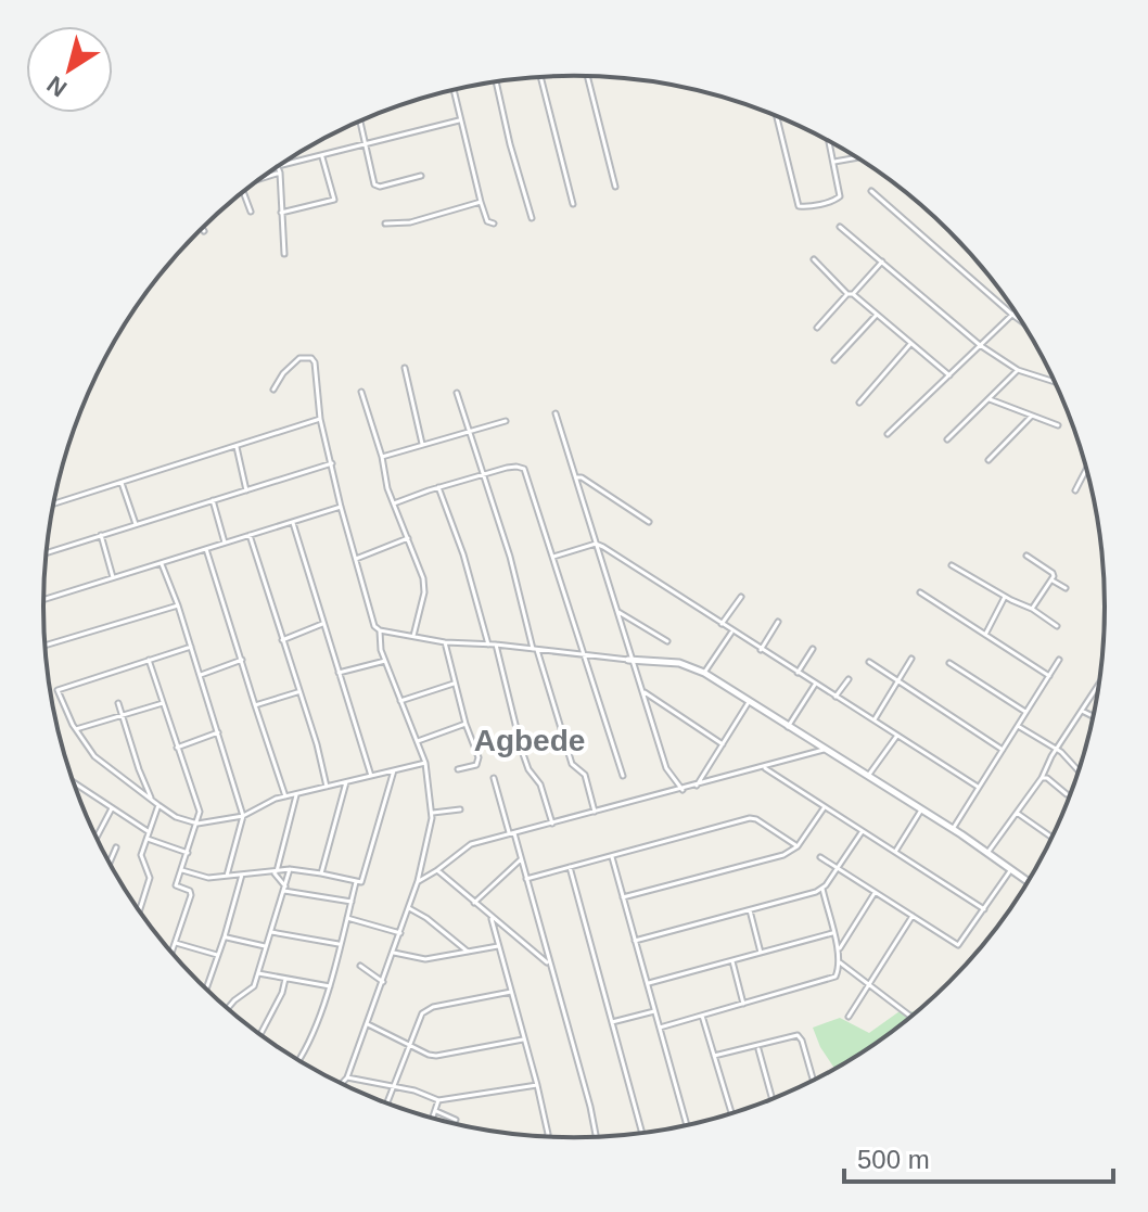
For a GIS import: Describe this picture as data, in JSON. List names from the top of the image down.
{
  "districts": ["Agbede"],
  "scale_bar": "500 m",
  "north": "bottom left"
}
